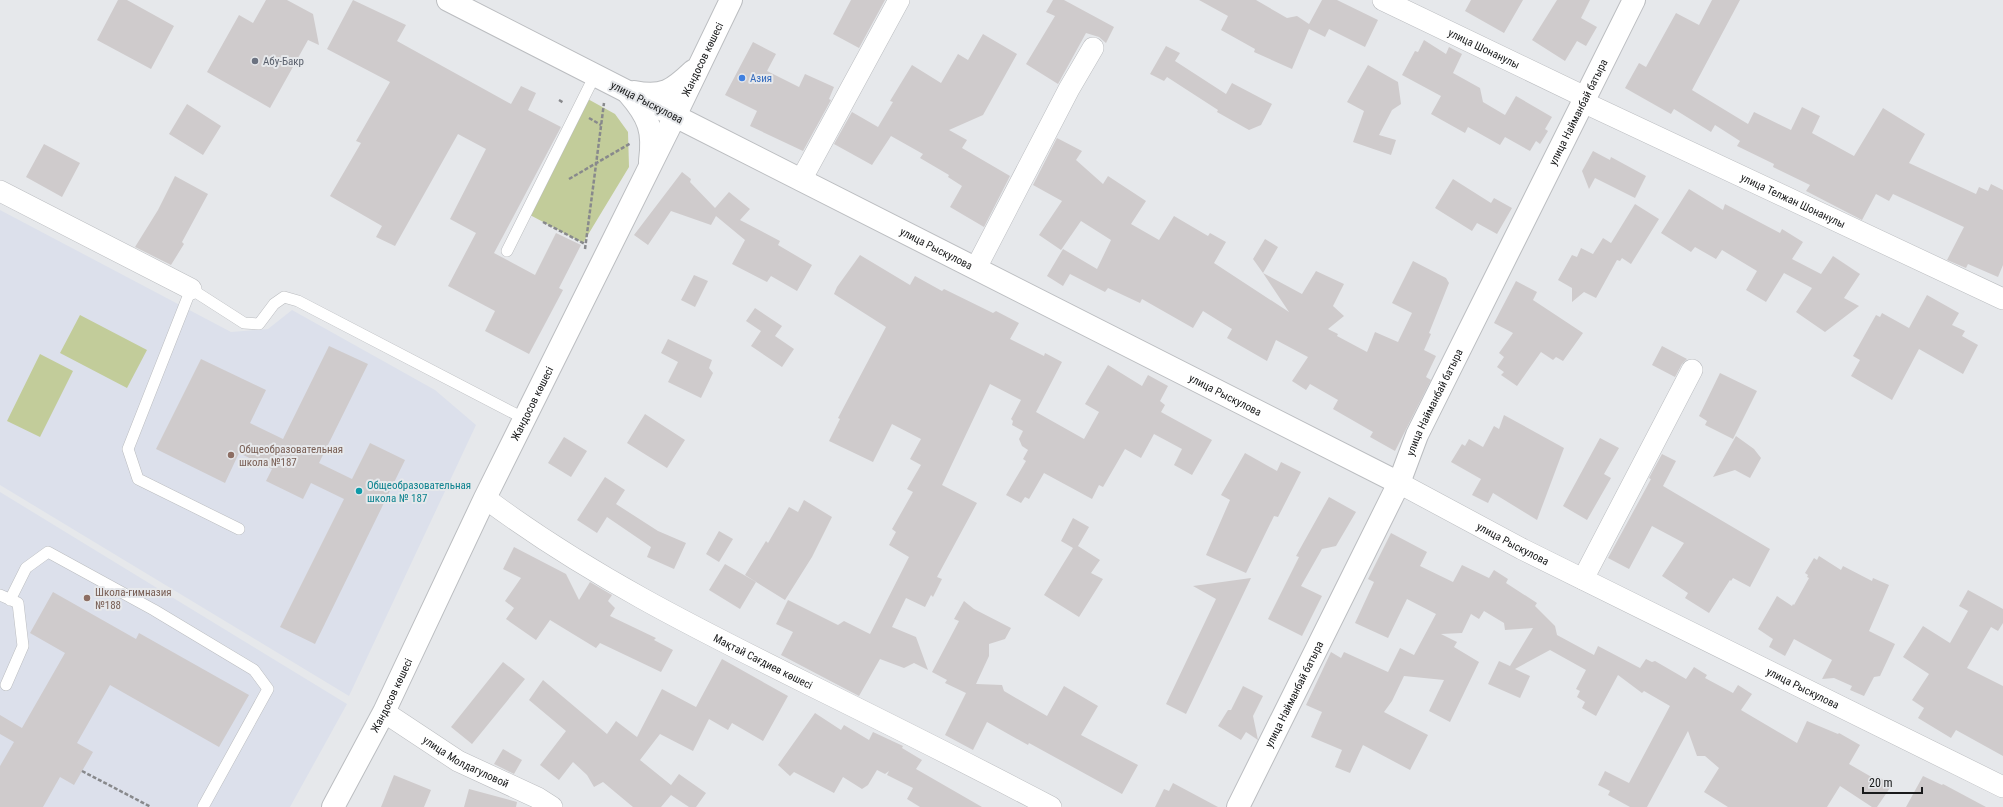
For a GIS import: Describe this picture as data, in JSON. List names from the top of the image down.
{
  "streets": {
    "street": [
      "улица Шонанулы",
      "Жандосов көшесі",
      "улица Рыскулова",
      "улица Найманбай батыра",
      "улица Телжан Шонанулы",
      "Мақтай Сағдиев көшесі",
      "улица Молдагуловой"
    ]
  },
  "crossings": [
    ["улица Шонанулы", "улица Найманбай батыра"],
    ["улица Шонанулы", "улица Телжан Шонанулы"],
    ["Жандосов көшесі", "улица Рыскулова"],
    ["Жандосов көшесі", "Мақтай Сағдиев көшесі"],
    ["Жандосов көшесі", "улица Молдагуловой"],
    ["улица Рыскулова", "улица Найманбай батыра"],
    ["улица Найманбай батыра", "улица Телжан Шонанулы"]
  ],
  "places": [
    "Абу-Бакр",
    "Азия",
    "Общеобразовательная школа №187",
    "Общеобразовательная школа № 187",
    "Школа-гимназия №188"
  ],
  "scale_bar": "20 m"
}
